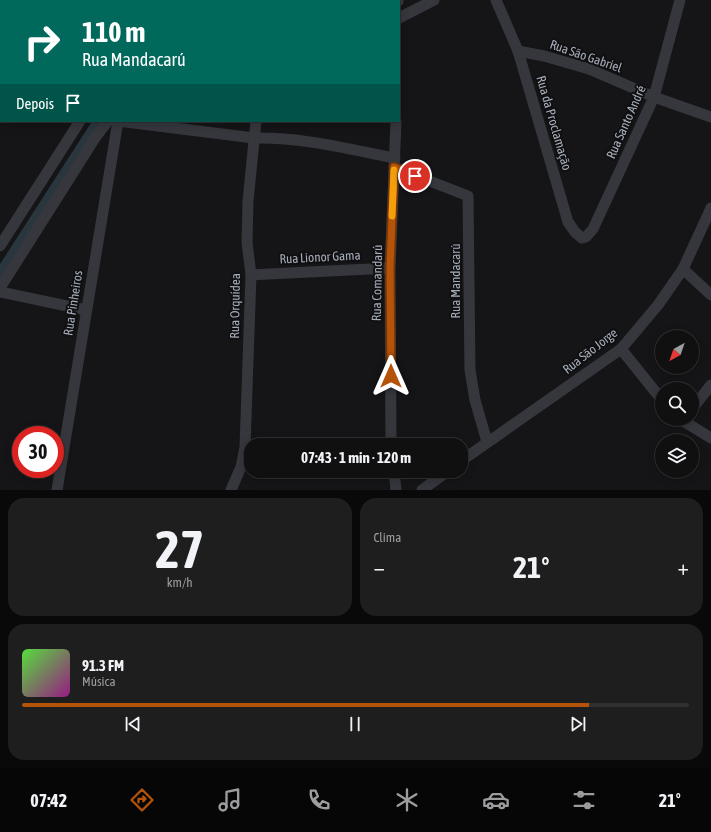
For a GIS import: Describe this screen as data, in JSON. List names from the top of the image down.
{
  "streets": {
    "street": [
      "Rua São Gabriel",
      "Rua Santo André",
      "Rua da Proclamação",
      "Rua Lionor Gama",
      "Rua Mandacarú",
      "Rua Comandarú",
      "Rua Pinheiros",
      "Rua Orquídea",
      "Rua São Jorge"
    ]
  },
  "crossings": [
    ["Rua São Gabriel", "Rua Santo André"],
    ["Rua São Gabriel", "Rua da Proclamação"],
    ["Rua Santo André", "Rua da Proclamação"],
    ["Rua Lionor Gama", "Rua Comandarú"],
    ["Rua Lionor Gama", "Rua Orquídea"],
    ["Rua Mandacarú", "Rua Comandarú"],
    ["Rua Mandacarú", "Rua São Jorge"]
  ],
  "north": "bottom left",
  "page": {
    "turn": ["110 m", "Rua Mandacarú"],
    "then": "Depois",
    "limit": "30",
    "trip": "07:43 · 1 min · 120 m",
    "tile": [
      ["27", "km/h"],
      "Clima"
    ],
    "heat": ["−", "21°", "+"],
    "song": ["91.3 FM", "Música"],
    "tabs": ["07:42", "21°"]
  }
}
